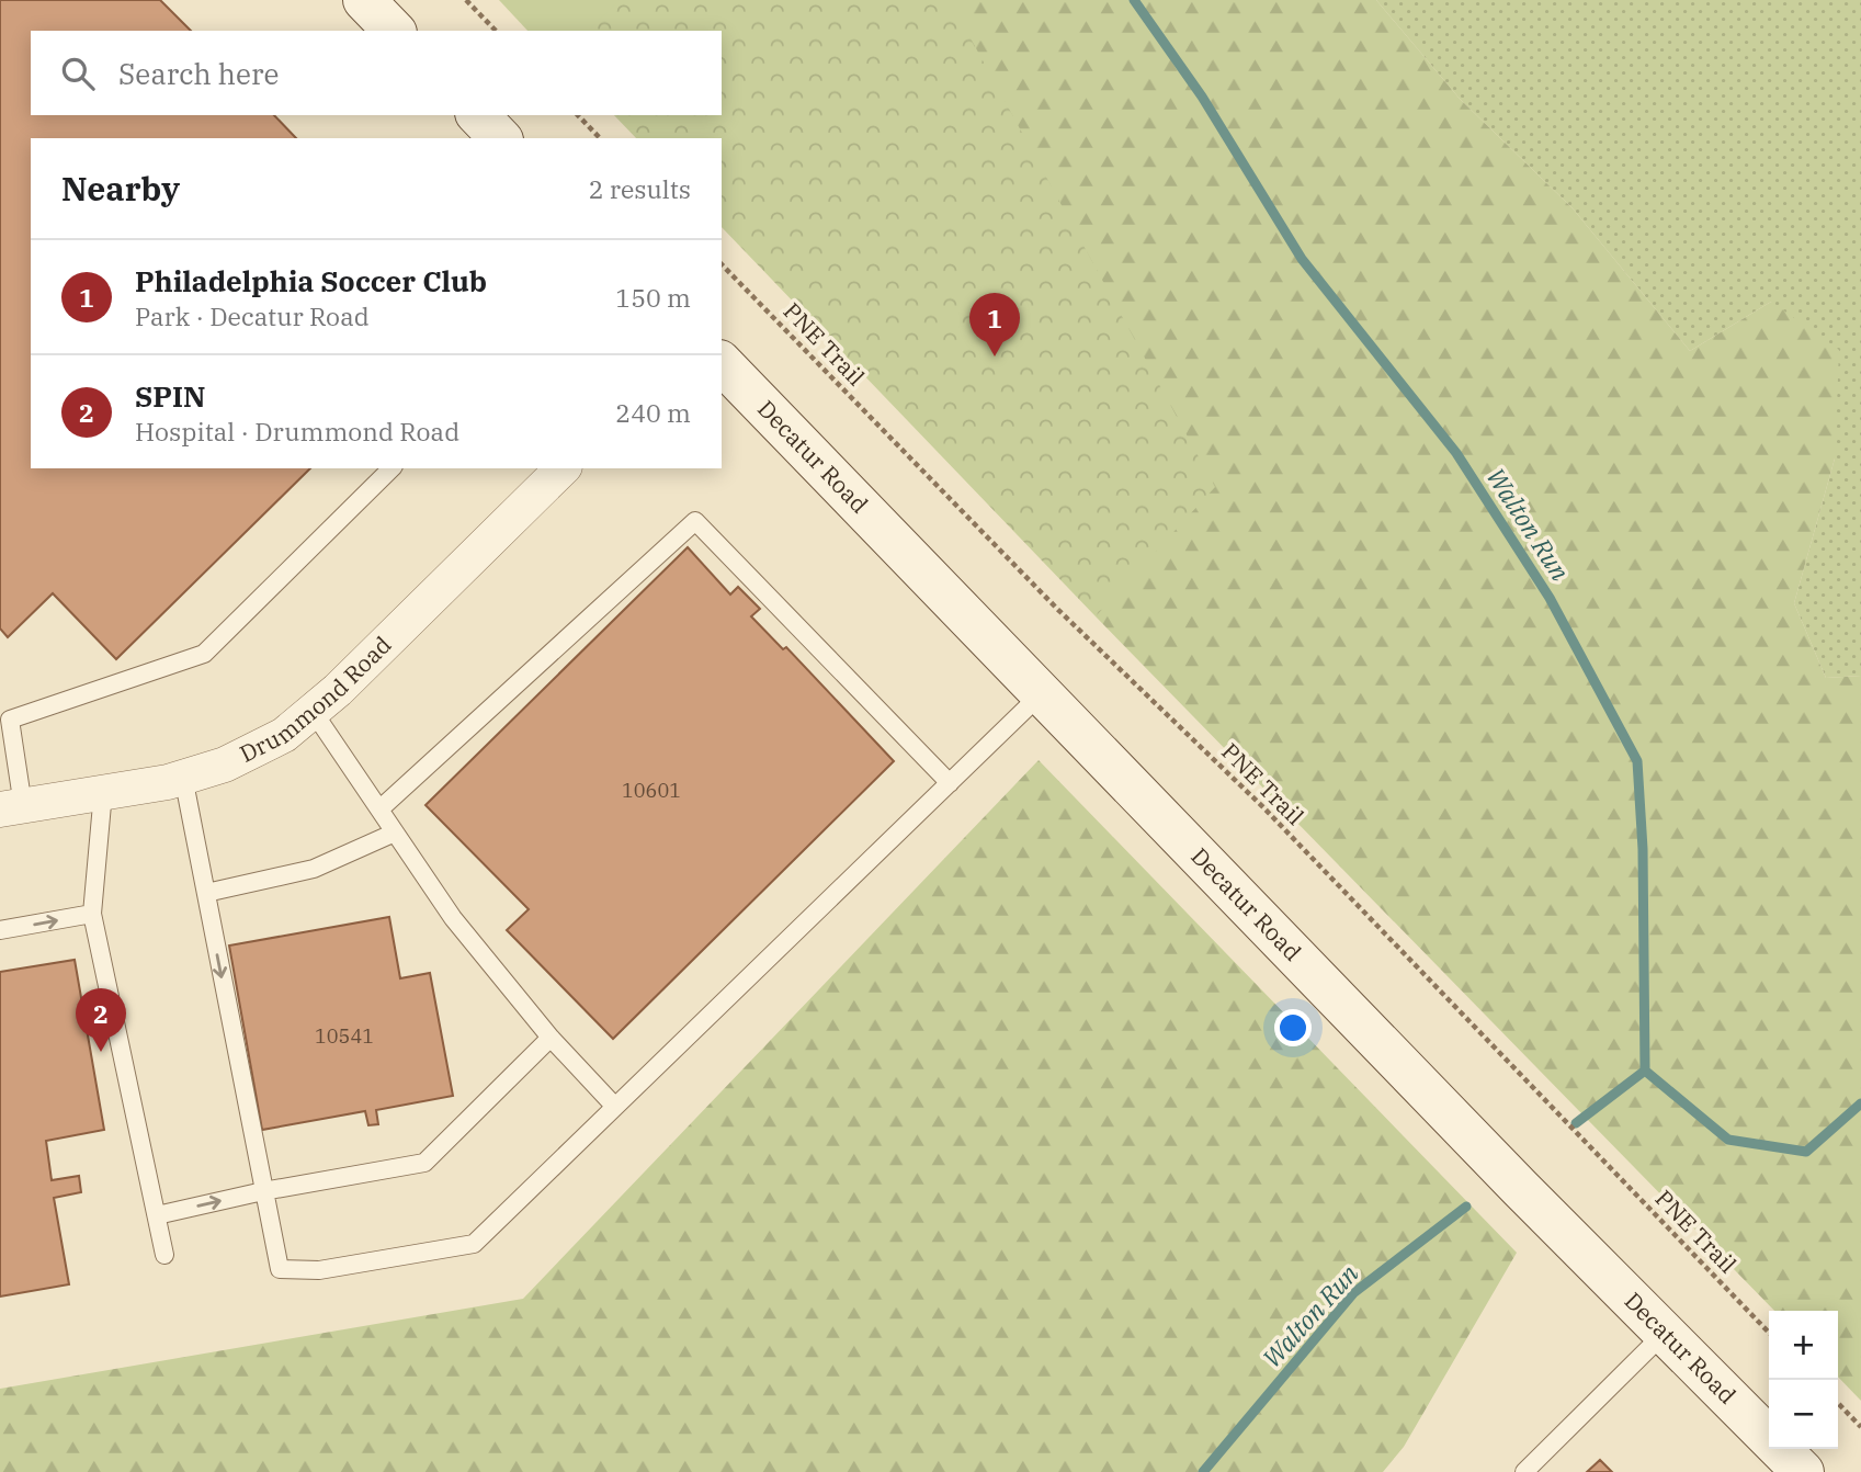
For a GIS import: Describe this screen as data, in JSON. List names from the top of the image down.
{
  "streets": {
    "street": ["Decatur Road", "Drummond Road"],
    "path": ["PNE Trail"]
  },
  "water": ["Walton Run"],
  "house_numbers": ["10601", "10541"],
  "page": {
    "search": "Search here",
    "heading": ["Nearby", "2 results"],
    "list": [
      {
        "mark": "1",
        "name": "Philadelphia Soccer Club",
        "note": "Park · Decatur Road",
        "value": "150 m"
      },
      {
        "mark": "2",
        "name": "SPIN",
        "note": "Hospital · Drummond Road",
        "value": "240 m"
      }
    ],
    "pins": ["1", "2"],
    "map_buttons": ["+", "−"]
  }
}
